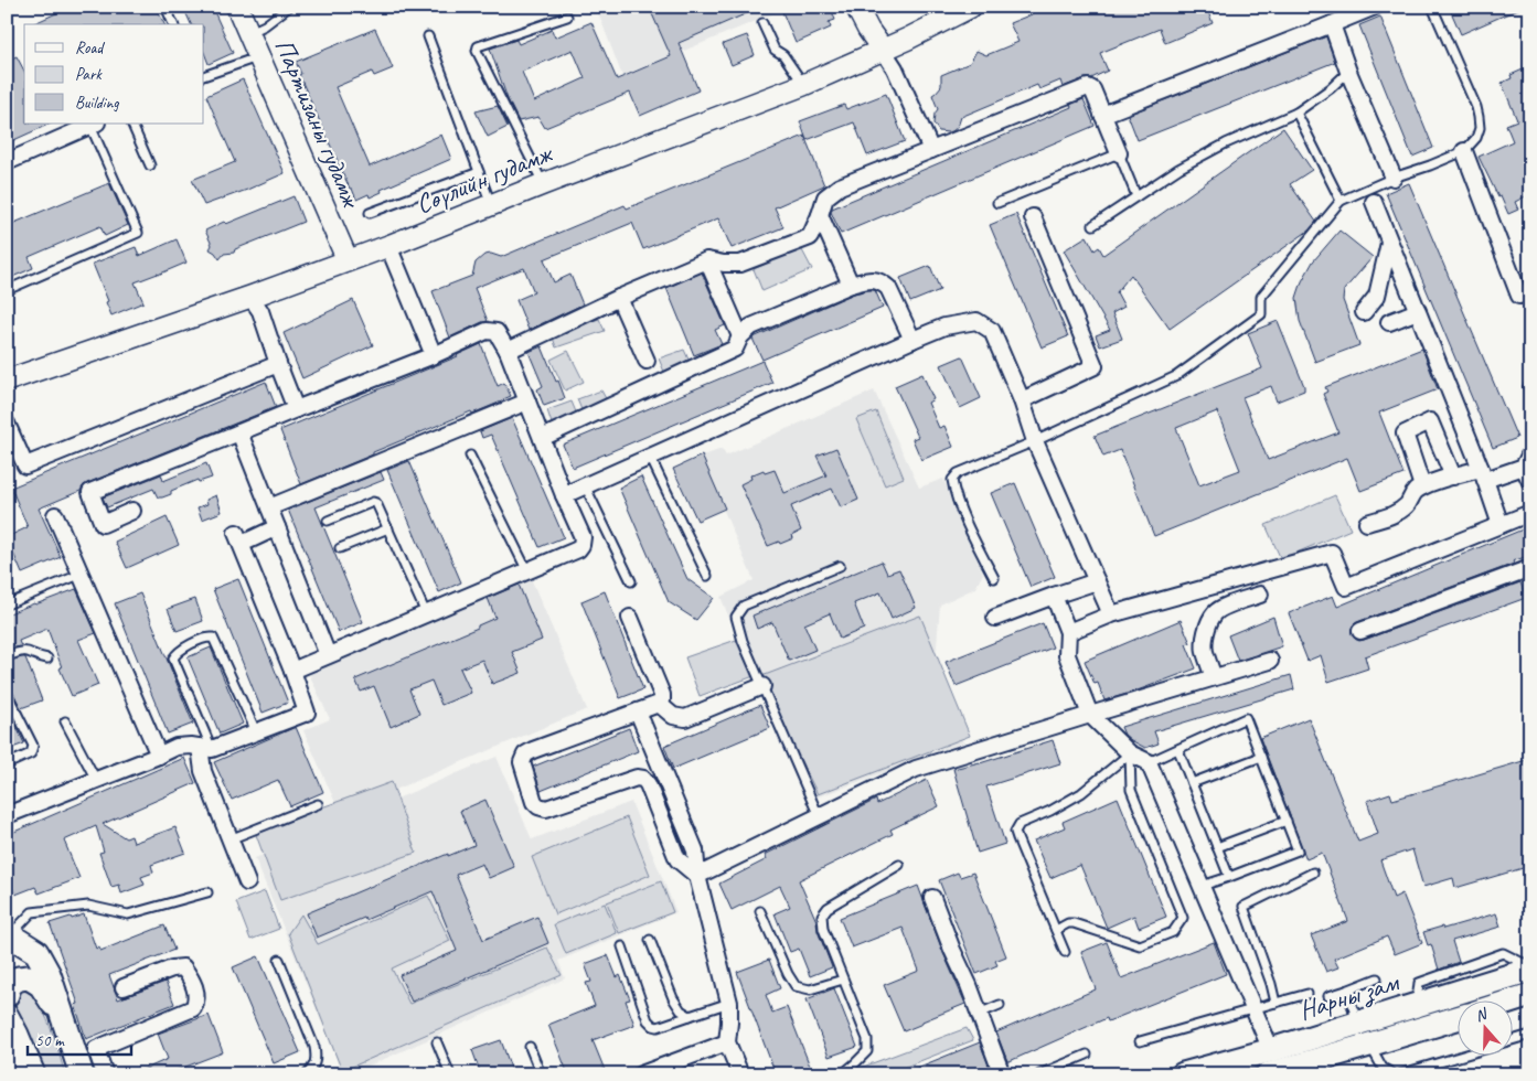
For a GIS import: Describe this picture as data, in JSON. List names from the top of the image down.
{
  "streets": {
    "main road": ["Партизаны гудамж", "Сөүлийн гудамж", "Нарны зам"]
  },
  "crossings": [
    ["Партизаны гудамж", "Сөүлийн гудамж"]
  ],
  "legend": ["Road", "Park", "Building"],
  "scale_bar": "50 m",
  "north": "top"
}
